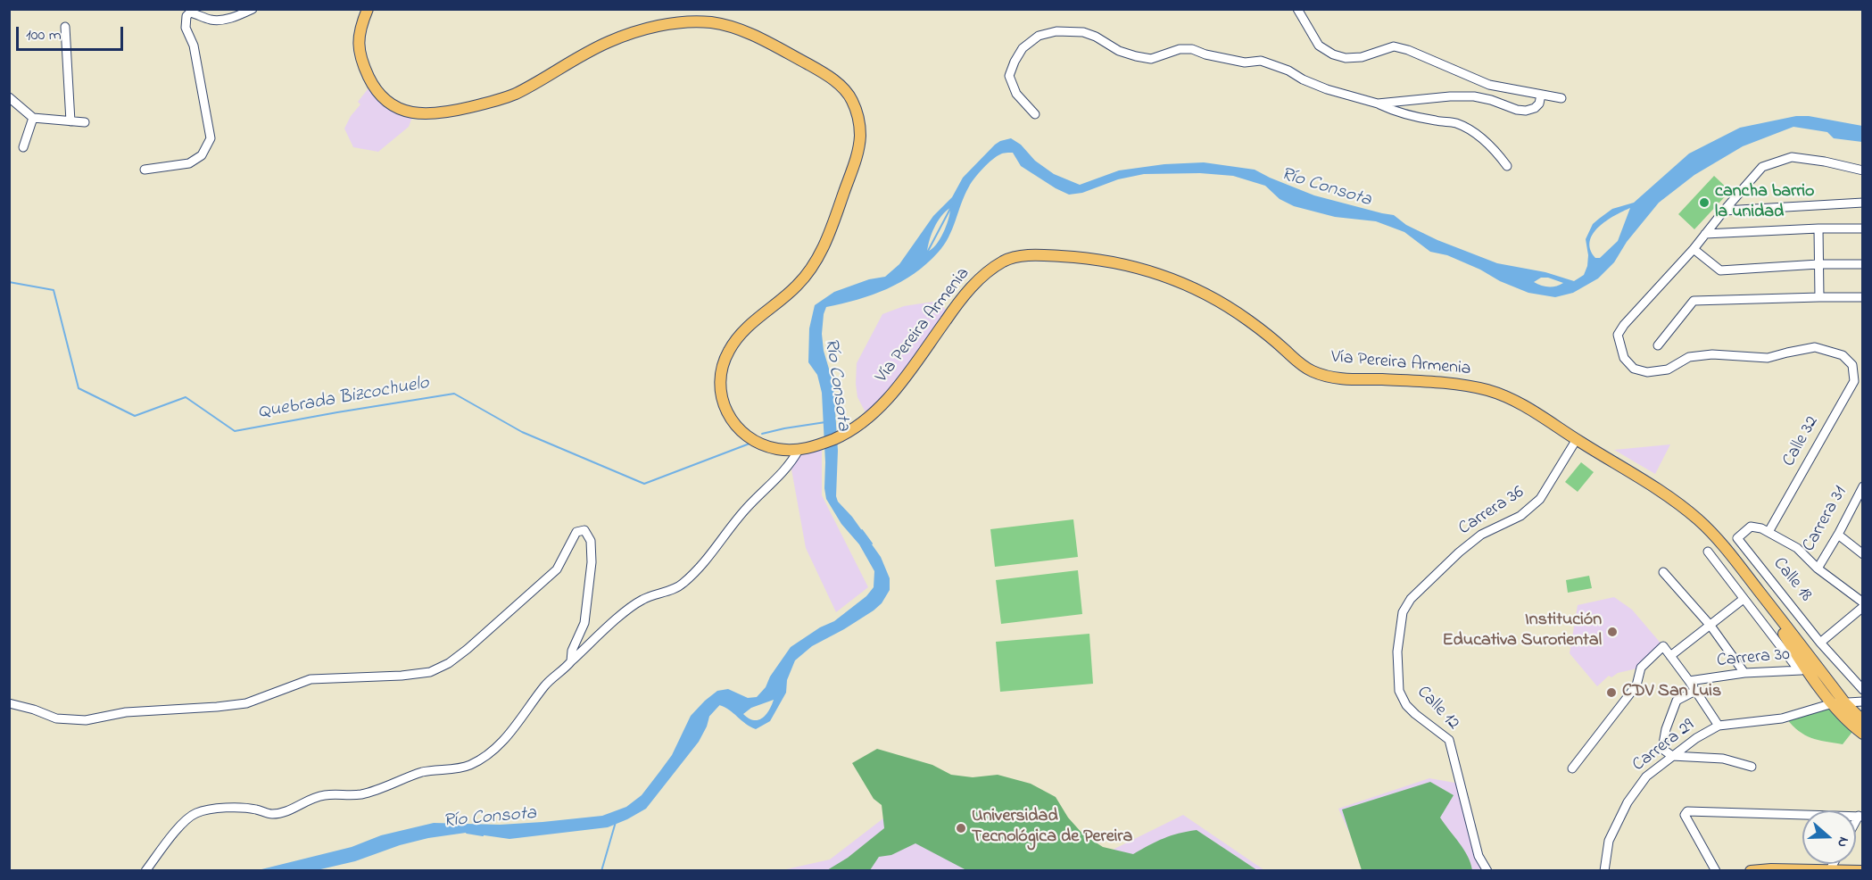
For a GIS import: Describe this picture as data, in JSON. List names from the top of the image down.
{
  "streets": {
    "main road": ["Vía Pereira Armenia"],
    "street": [
      "Calle 32",
      "Carrera 36",
      "Carrera 31",
      "Calle 18",
      "Carrera 30",
      "Calle 12",
      "Carrera 29"
    ]
  },
  "crossings": [
    ["Vía Pereira Armenia", "Carrera 36"],
    ["Vía Pereira Armenia", "Carrera 30"],
    ["Vía Pereira Armenia", "Carrera 29"],
    ["Calle 32", "Calle 18"],
    ["Carrera 36", "Calle 12"]
  ],
  "water": ["Río Consota", "Quebrada Bizcochuelo"],
  "places": [
    "cancha barrio la unidad",
    "Institución Educativa Suroriental",
    "CDV San Luis",
    "Universidad Tecnológica de Pereira"
  ],
  "scale_bar": "100 m",
  "north": "right"
}
